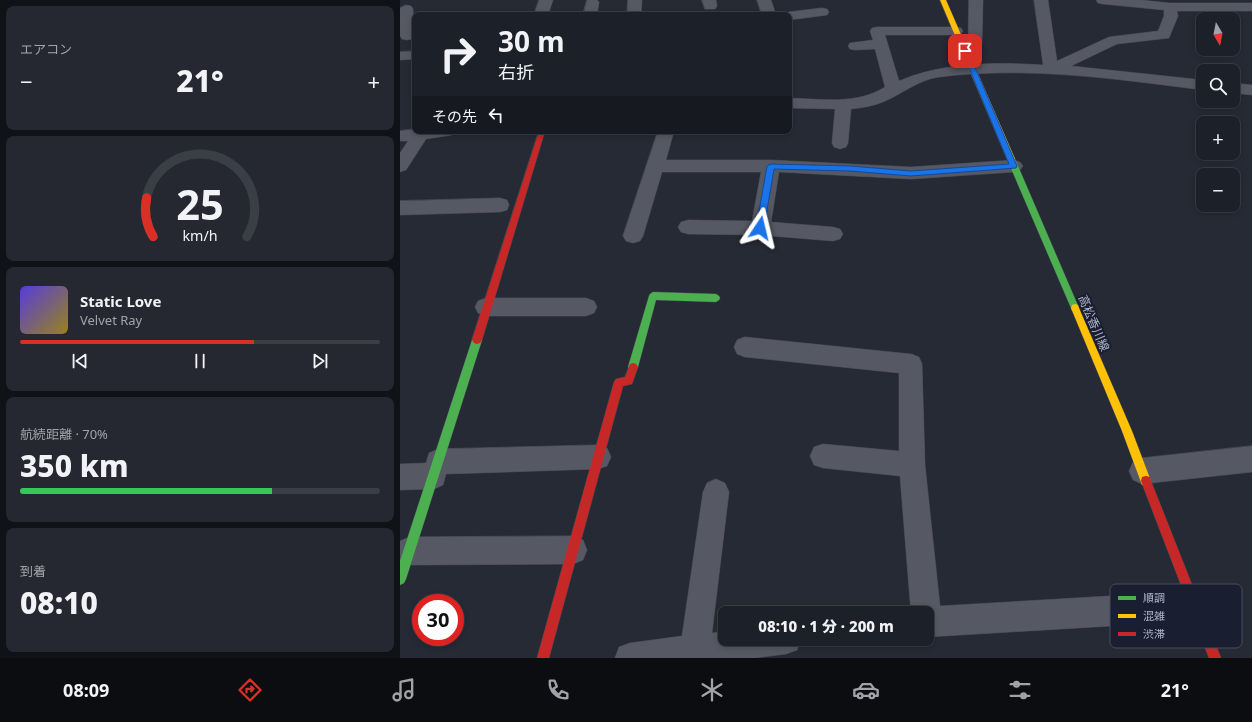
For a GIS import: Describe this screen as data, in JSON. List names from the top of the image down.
{
  "streets": {
    "main road": ["高松香川線"]
  },
  "legend": ["順調", "混雑", "渋滞"],
  "north": "bottom",
  "page": {
    "tile": [
      "エアコン",
      ["航続距離 · 70%", "350 km"],
      ["到着", "08:10"]
    ],
    "map_buttons": ["+", "−"],
    "turn": ["30 m", "右折"],
    "heat": ["−", "21°", "+"],
    "then": "その先",
    "song": ["Static Love", "Velvet Ray"],
    "limit": "30",
    "trip": "08:10 · 1 分 · 200 m",
    "tabs": ["08:09", "21°"],
    "gauge": ["25", "km/h"]
  }
}
